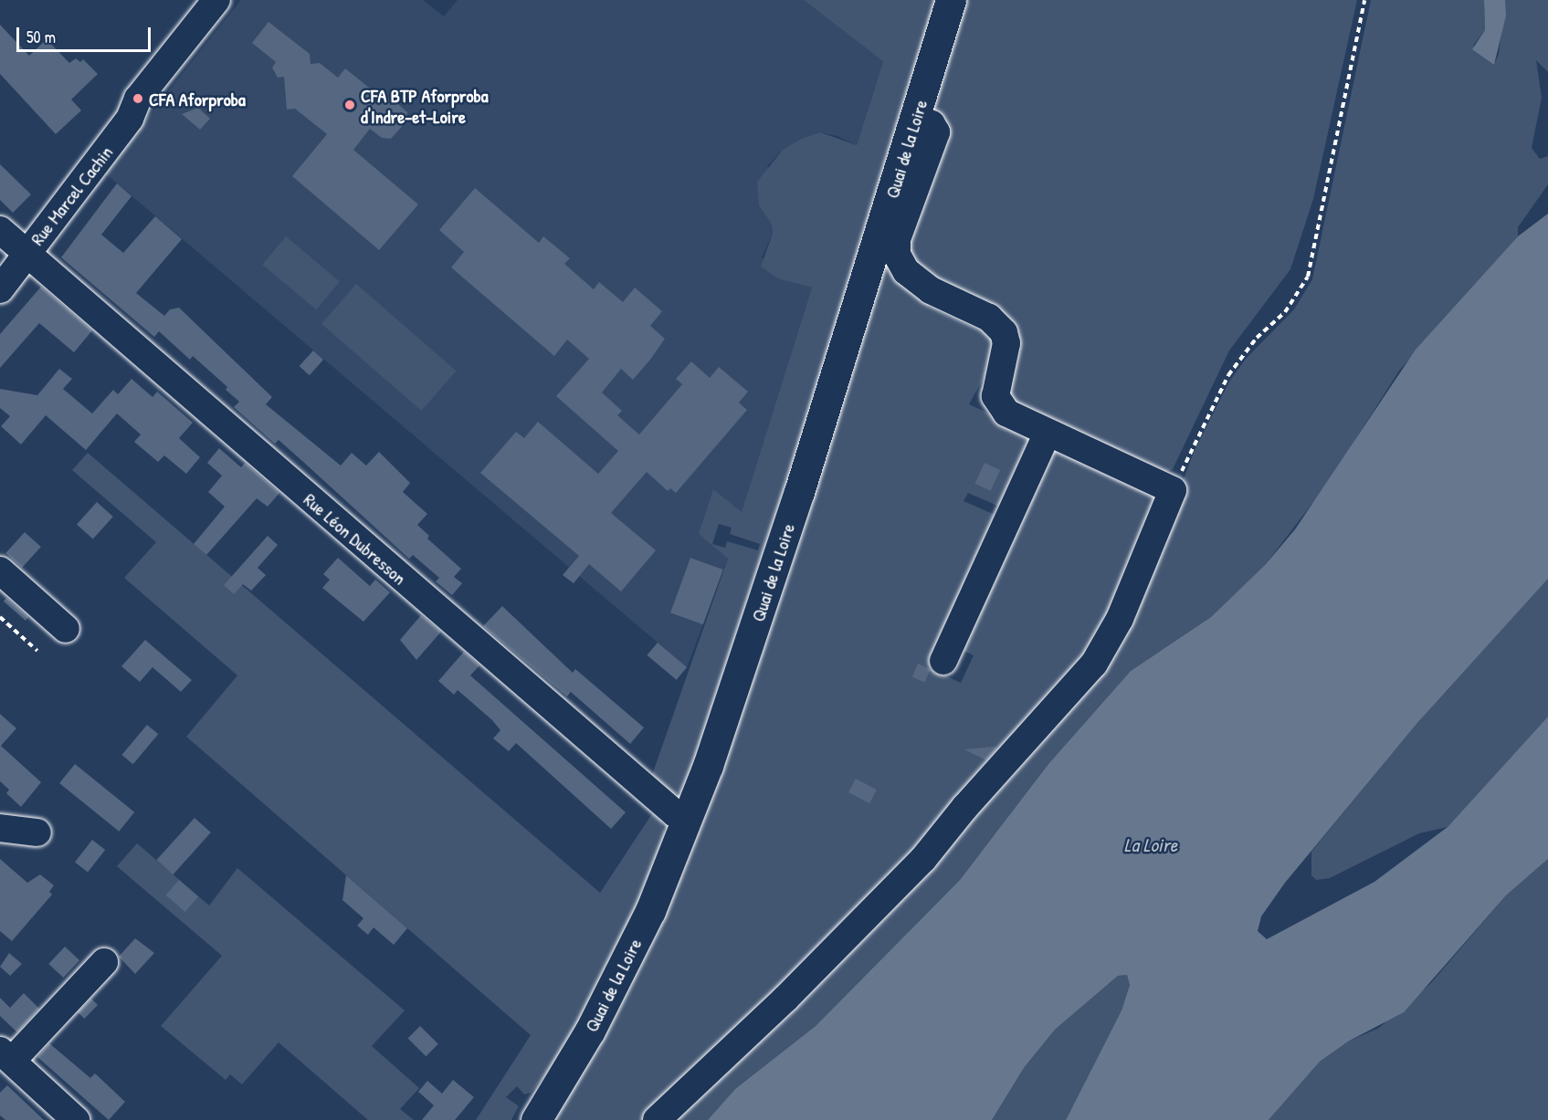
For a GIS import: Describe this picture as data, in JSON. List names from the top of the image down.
{
  "streets": {
    "main road": ["Quai de la Loire"],
    "street": ["Rue Marcel Cachin", "Rue Léon Dubresson"]
  },
  "crossings": [
    ["Quai de la Loire", "Rue Léon Dubresson"],
    ["Rue Marcel Cachin", "Rue Léon Dubresson"]
  ],
  "water": ["La Loire"],
  "places": ["CFA Aforproba", "CFA BTP Aforproba d'Indre-et-Loire"],
  "scale_bar": "50 m"
}
